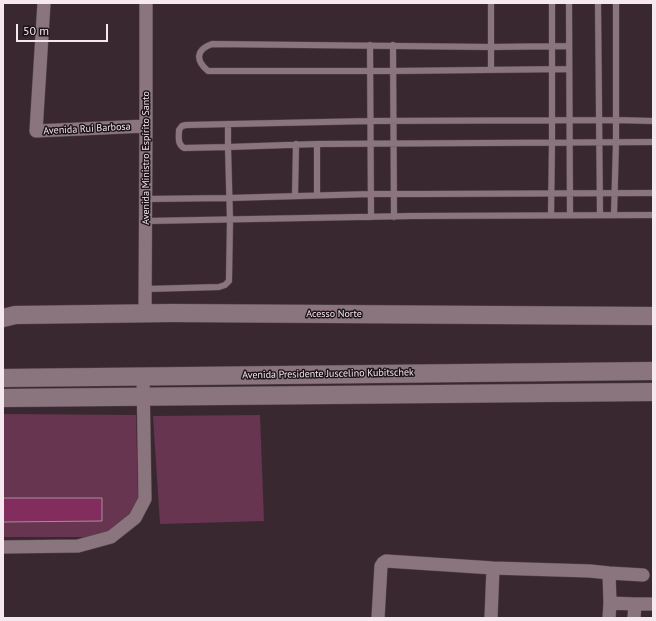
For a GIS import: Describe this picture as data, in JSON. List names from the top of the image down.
{
  "streets": {
    "main road": ["Acesso Norte", "Avenida Presidente Juscelino Kubitschek"],
    "street": ["Avenida Rui Barbosa", "Avenida Ministro Espírito Santo"]
  },
  "crossings": [
    ["Avenida Rui Barbosa", "Avenida Ministro Espírito Santo"],
    ["Avenida Ministro Espírito Santo", "Acesso Norte"]
  ],
  "scale_bar": "50 m"
}
